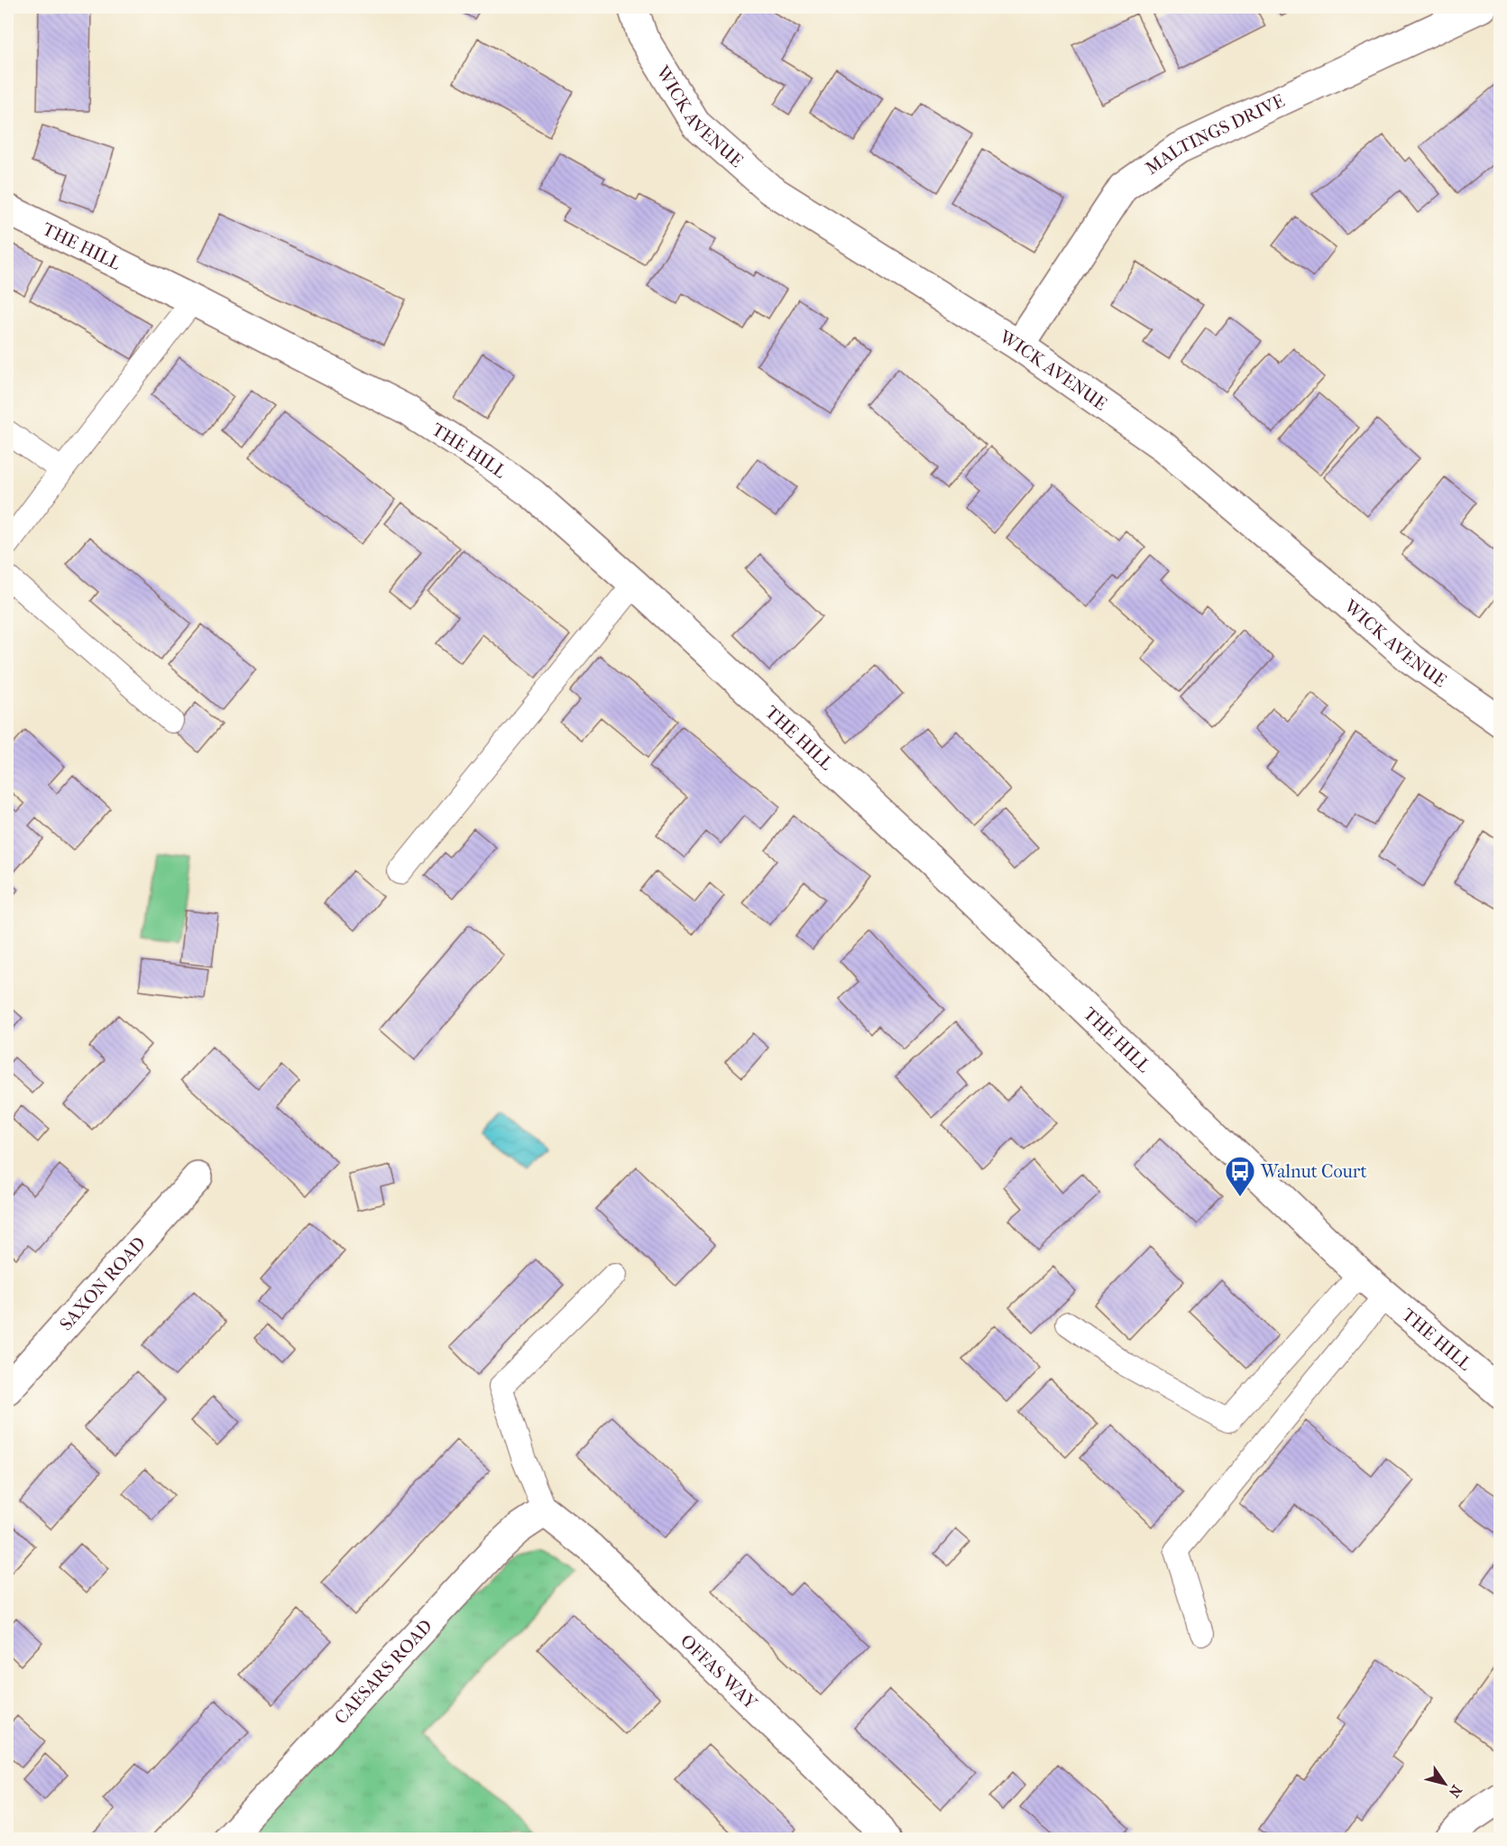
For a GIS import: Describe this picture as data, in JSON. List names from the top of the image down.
{
  "streets": {
    "street": [
      "WICK AVENUE",
      "MALTINGS DRIVE",
      "THE HILL",
      "SAXON ROAD",
      "CAESARS ROAD",
      "OFFAS WAY"
    ]
  },
  "crossings": [
    ["WICK AVENUE", "MALTINGS DRIVE"],
    ["CAESARS ROAD", "OFFAS WAY"]
  ],
  "places": {
    "bus stop": ["Walnut Court"]
  },
  "north": "bottom right"
}
